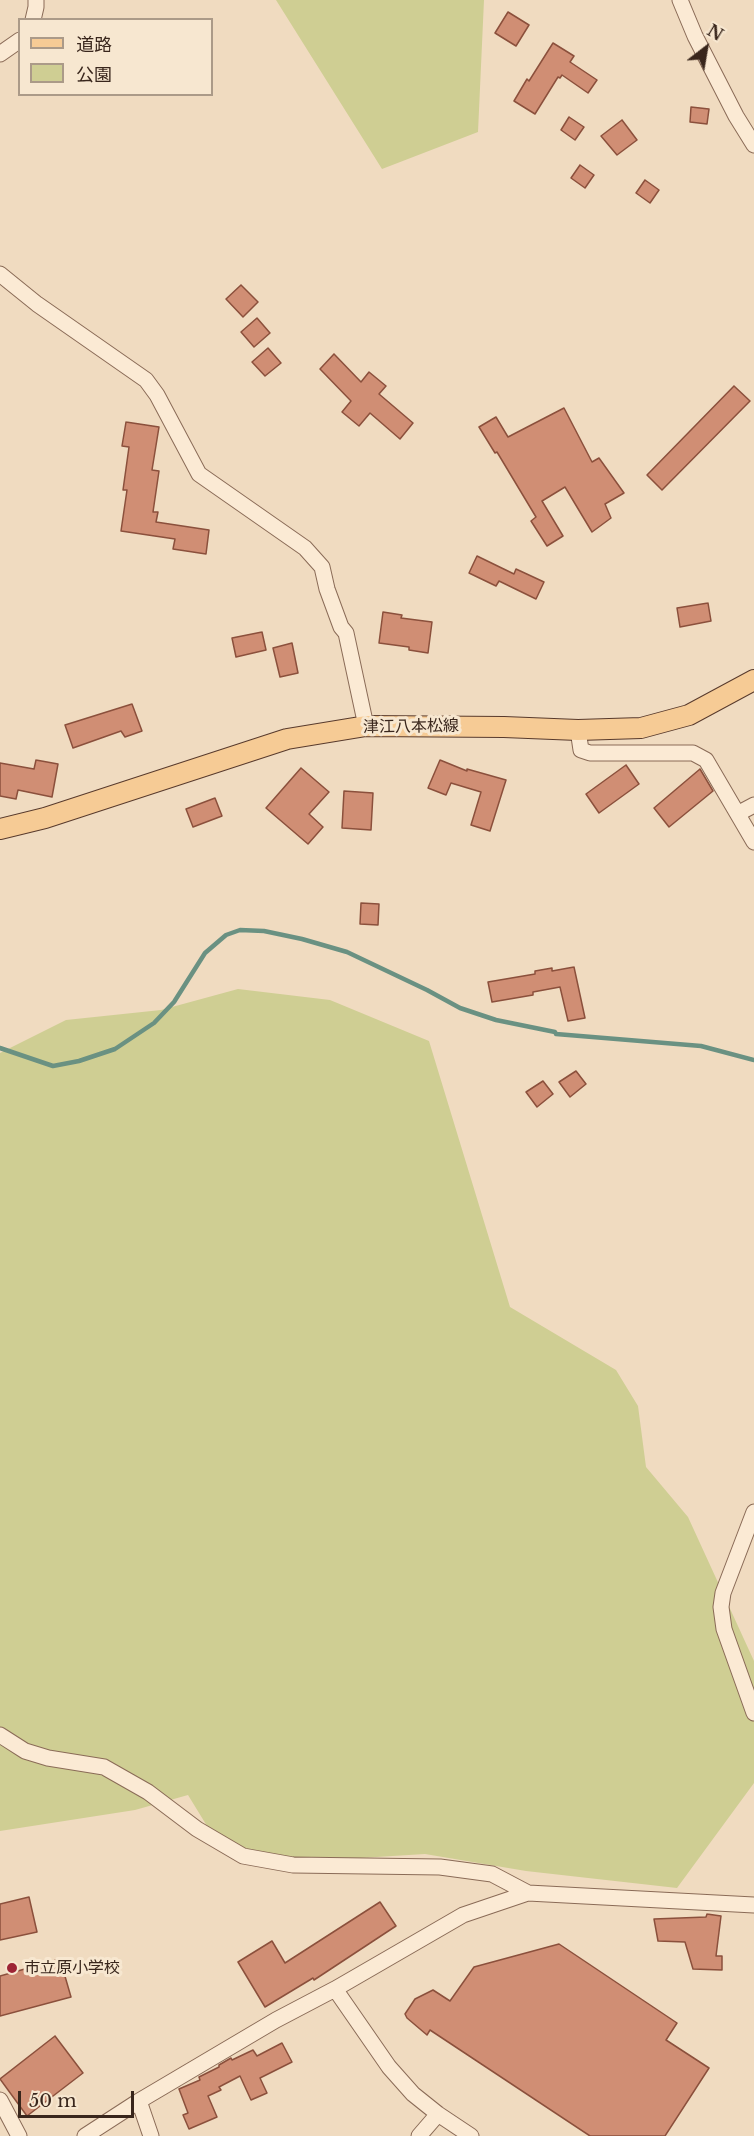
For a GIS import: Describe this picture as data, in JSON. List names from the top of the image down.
{
  "streets": {
    "main road": ["津江八本松線"]
  },
  "places": ["市立原小学校"],
  "legend": ["道路", "公園"],
  "scale_bar": "50 m",
  "north": "top right"
}
